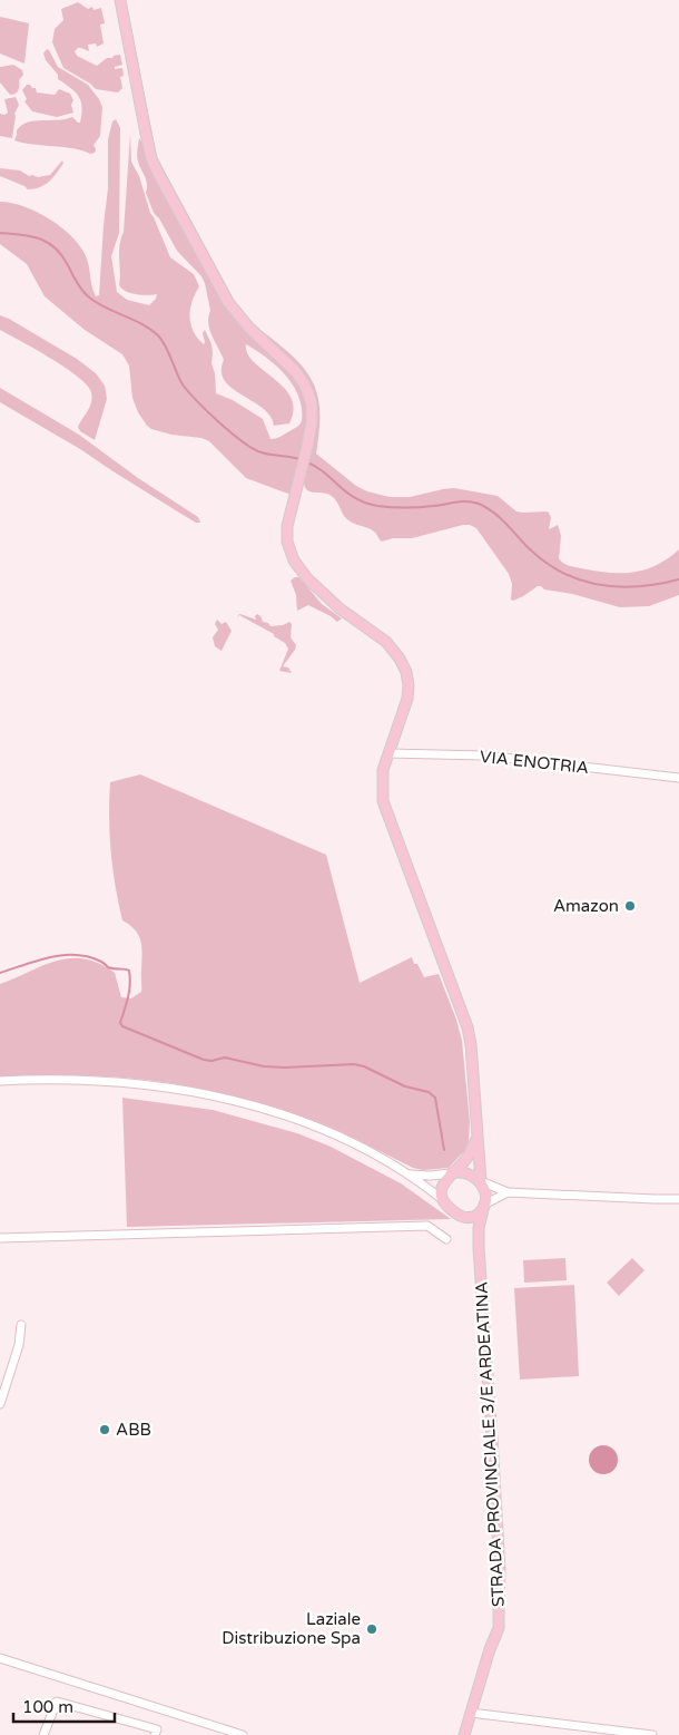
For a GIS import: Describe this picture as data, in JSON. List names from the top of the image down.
{
  "streets": {
    "main road": ["STRADA PROVINCIALE 3/E ARDEATINA"],
    "street": ["VIA ENOTRIA"]
  },
  "places": ["Amazon", "ABB", "Laziale Distribuzione Spa"],
  "scale_bar": "100 m"
}
